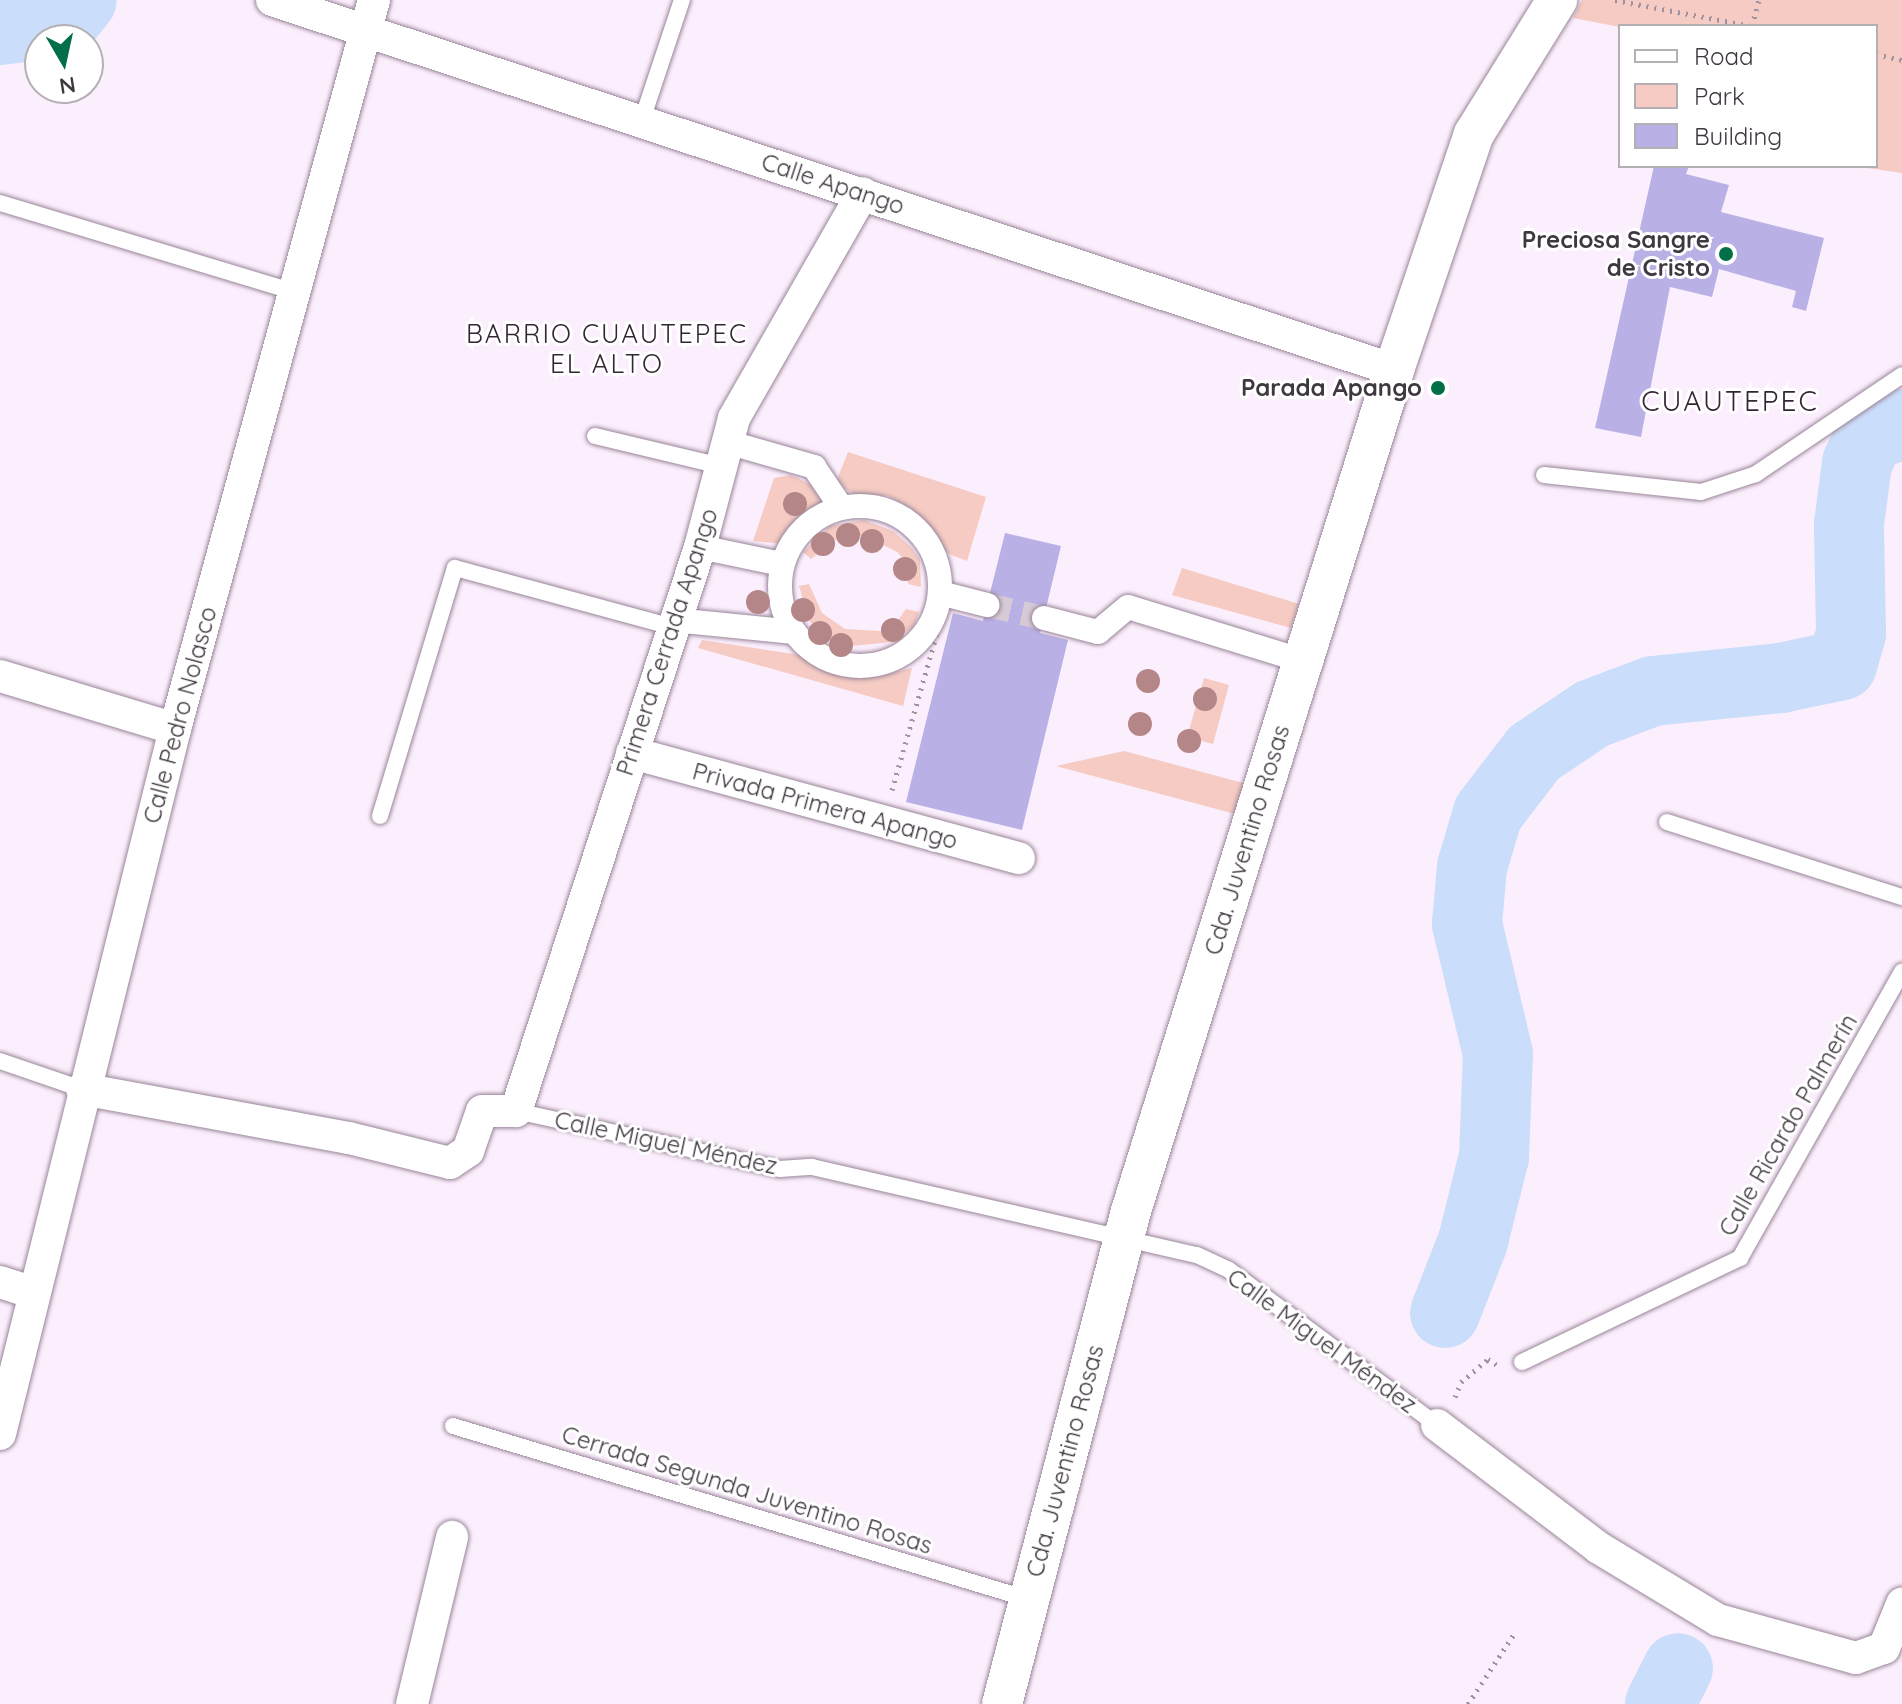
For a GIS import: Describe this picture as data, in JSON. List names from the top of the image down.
{
  "streets": {
    "street": [
      "Calle Apango",
      "Primera Cerrada Apango",
      "Calle Pedro Nolasco",
      "Privada Primera Apango",
      "Cda. Juventino Rosas",
      "Calle Miguel Méndez"
    ],
    "lane": ["Calle Ricardo Palmerín", "Cerrada Segunda Juventino Rosas"]
  },
  "crossings": [
    ["Calle Apango", "Primera Cerrada Apango"],
    ["Calle Apango", "Calle Pedro Nolasco"],
    ["Calle Apango", "Cda. Juventino Rosas"],
    ["Primera Cerrada Apango", "Privada Primera Apango"],
    ["Primera Cerrada Apango", "Calle Miguel Méndez"],
    ["Cda. Juventino Rosas", "Calle Miguel Méndez"],
    ["Cda. Juventino Rosas", "Cerrada Segunda Juventino Rosas"]
  ],
  "districts": ["BARRIO CUAUTEPEC EL ALTO", "CUAUTEPEC"],
  "places": ["Preciosa Sangre de Cristo", "Parada Apango"],
  "legend": ["Road", "Park", "Building"],
  "north": "bottom"
}
